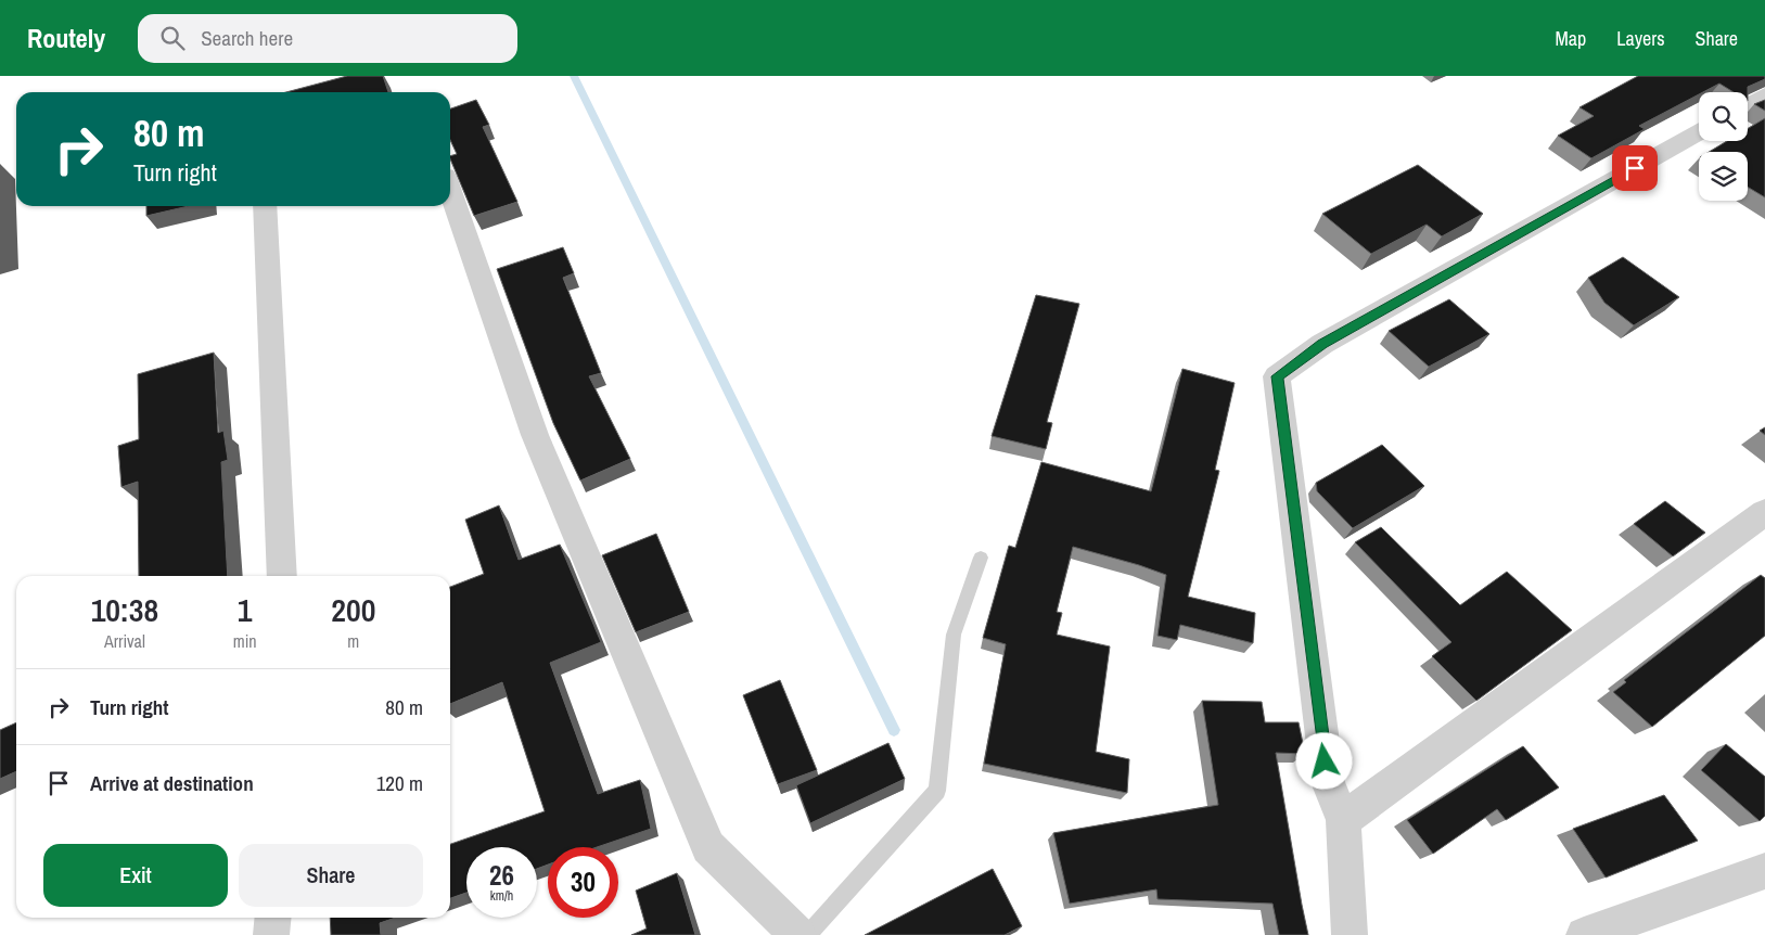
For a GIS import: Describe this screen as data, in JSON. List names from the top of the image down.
{
  "page": {
    "header": "Routely",
    "search": "Search here",
    "nav": ["Map", "Layers", "Share"],
    "turn": ["80 m", "Turn right"],
    "eta": [
      "10:38",
      "Arrival",
      "1",
      "min",
      "200",
      "m"
    ],
    "list": [
      {
        "name": "Turn right",
        "value": "80 m"
      },
      {
        "name": "Arrive at destination",
        "value": "120 m"
      }
    ],
    "buttons": ["Exit", "Share"],
    "speed": "26 km/h",
    "limit": "30"
  }
}
